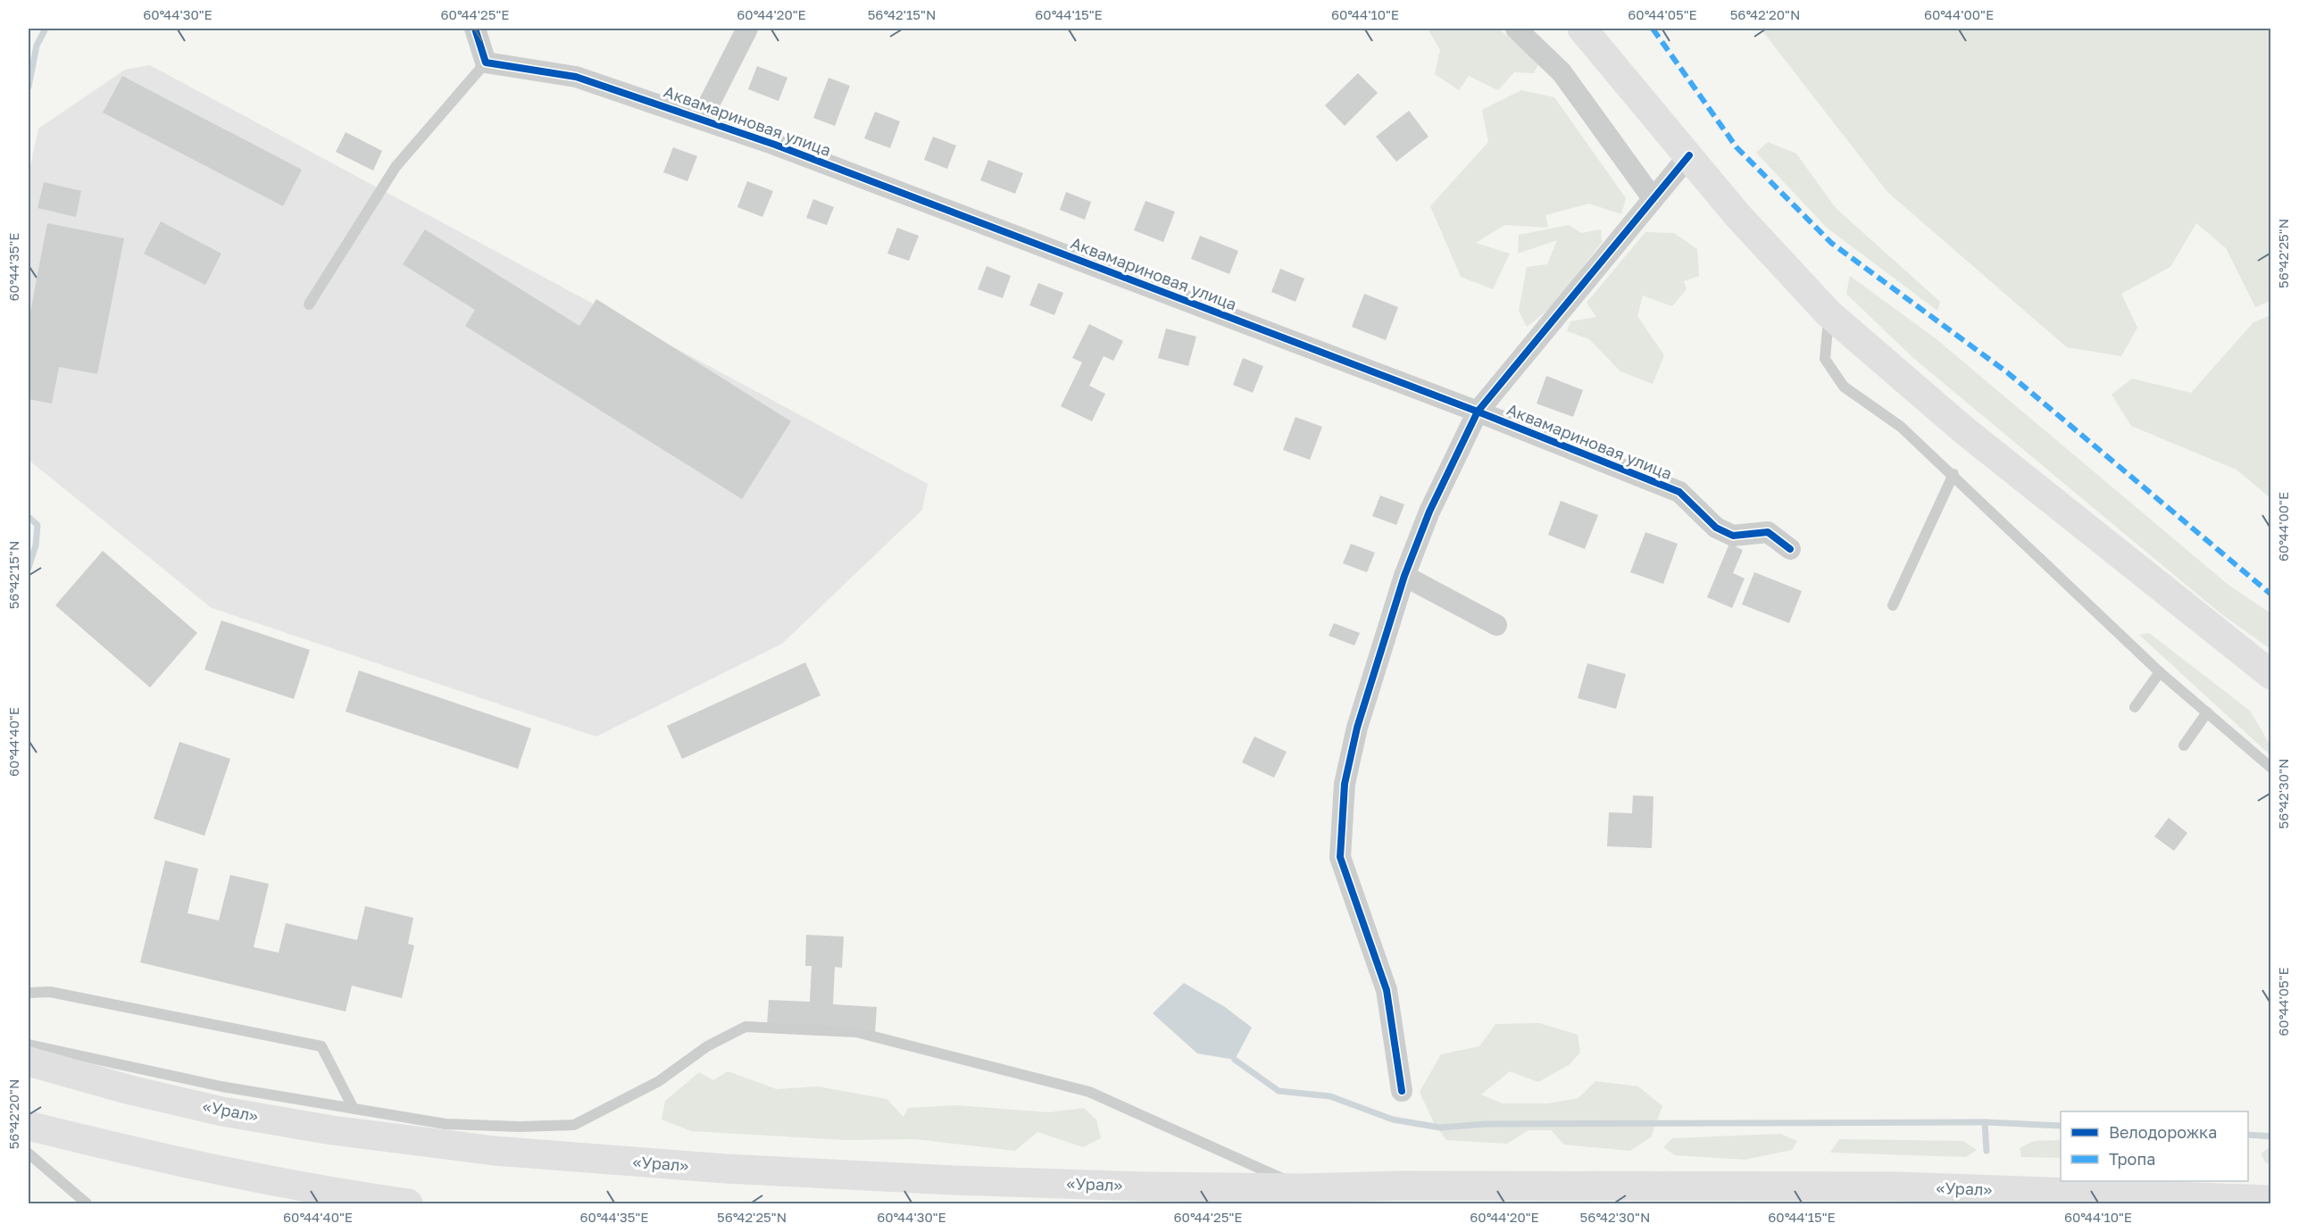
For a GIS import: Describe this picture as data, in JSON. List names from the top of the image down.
{
  "streets": {
    "main road": ["«Урал»"],
    "street": ["Аквамариновая улица"]
  },
  "legend": ["Велодорожка", "Тропа"],
  "coordinates": [
    "60°44'30\"E",
    "60°44'25\"E",
    "60°44'20\"E",
    "56°42'15\"N",
    "60°44'15\"E",
    "60°44'10\"E",
    "60°44'05\"E",
    "56°42'20\"N",
    "60°44'00\"E",
    "56°42'25\"N",
    "60°44'35\"E",
    "60°44'40\"E",
    "56°42'30\"N"
  ]
}
